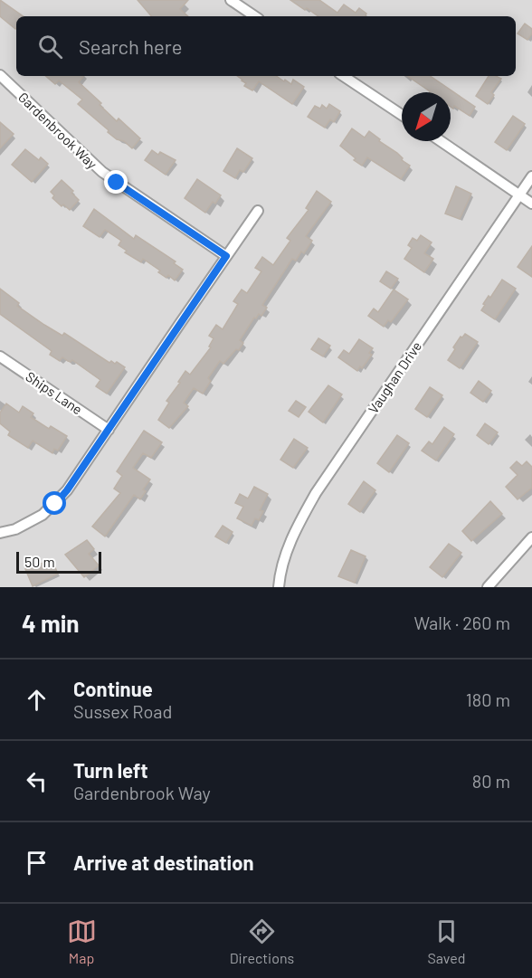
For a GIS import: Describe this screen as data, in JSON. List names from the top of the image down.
{
  "streets": {
    "street": ["Gardenbrook Way", "Vaughan Drive", "Ships Lane"]
  },
  "scale_bar": "50 m",
  "north": "bottom left",
  "page": {
    "search": "Search here",
    "scale": "50 m",
    "heading": ["4 min", "Walk · 260 m"],
    "list": [
      ["Continue", "Sussex Road", "180 m"],
      ["Turn left", "Gardenbrook Way", "80 m"],
      "Arrive at destination"
    ],
    "nav": ["Map", "Directions", "Saved"]
  }
}
